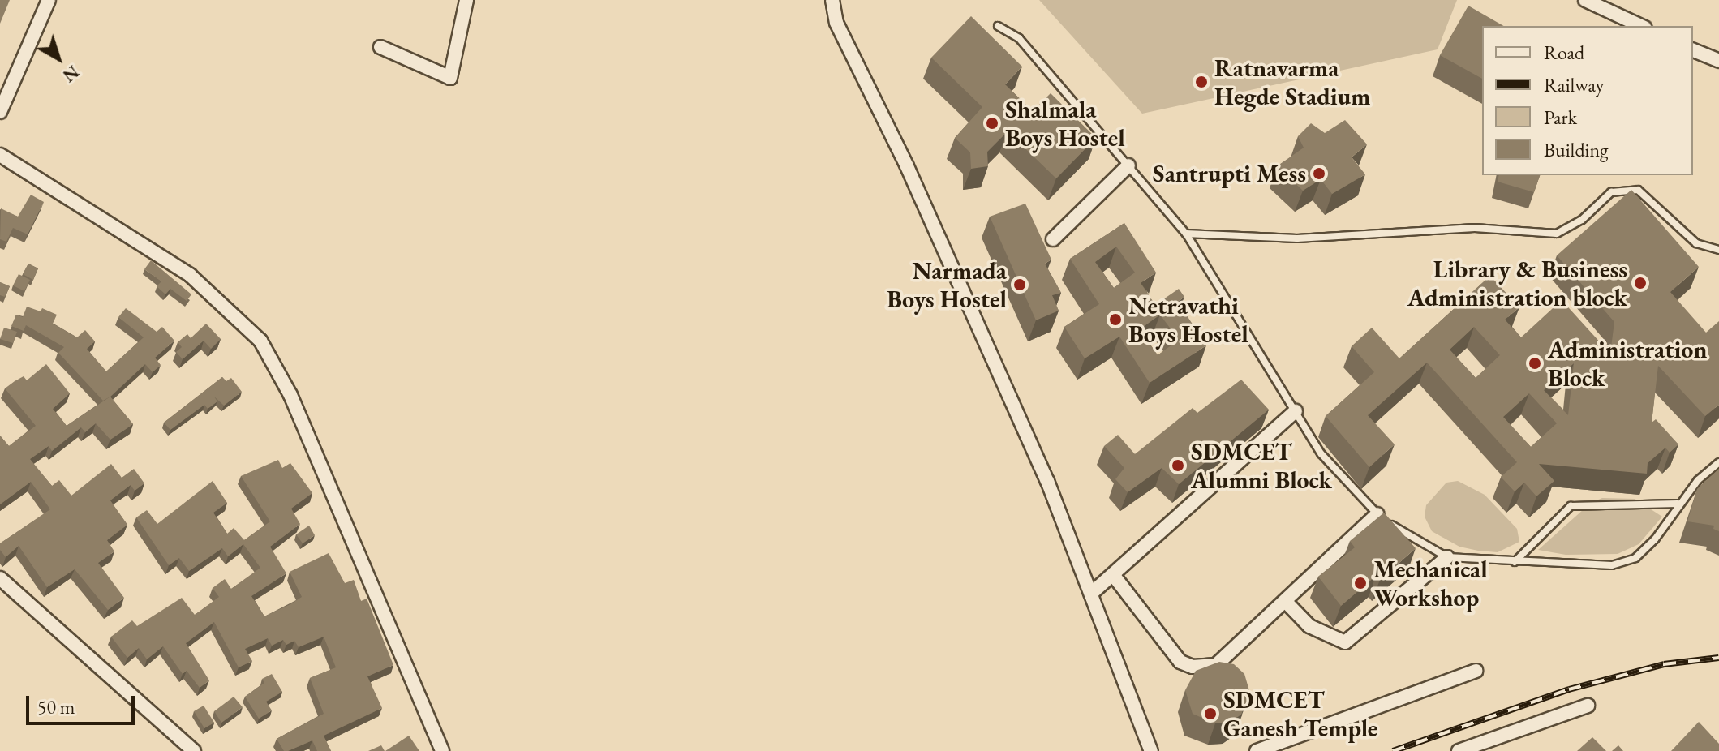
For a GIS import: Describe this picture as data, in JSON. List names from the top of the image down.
{
  "places": [
    "Ratnavarma Hegde Stadium",
    "Shalmala Boys Hostel",
    "Santrupti Mess",
    "Library & Business Administration block",
    "Narmada Boys Hostel",
    "Netravathi Boys Hostel",
    "Administration Block",
    "SDMCET Alumni Block",
    "Mechanical Workshop",
    "SDMCET Ganesh Temple"
  ],
  "legend": [
    "Road",
    "Railway",
    "Park",
    "Building"
  ],
  "scale_bar": "50 m",
  "north": "bottom right"
}
